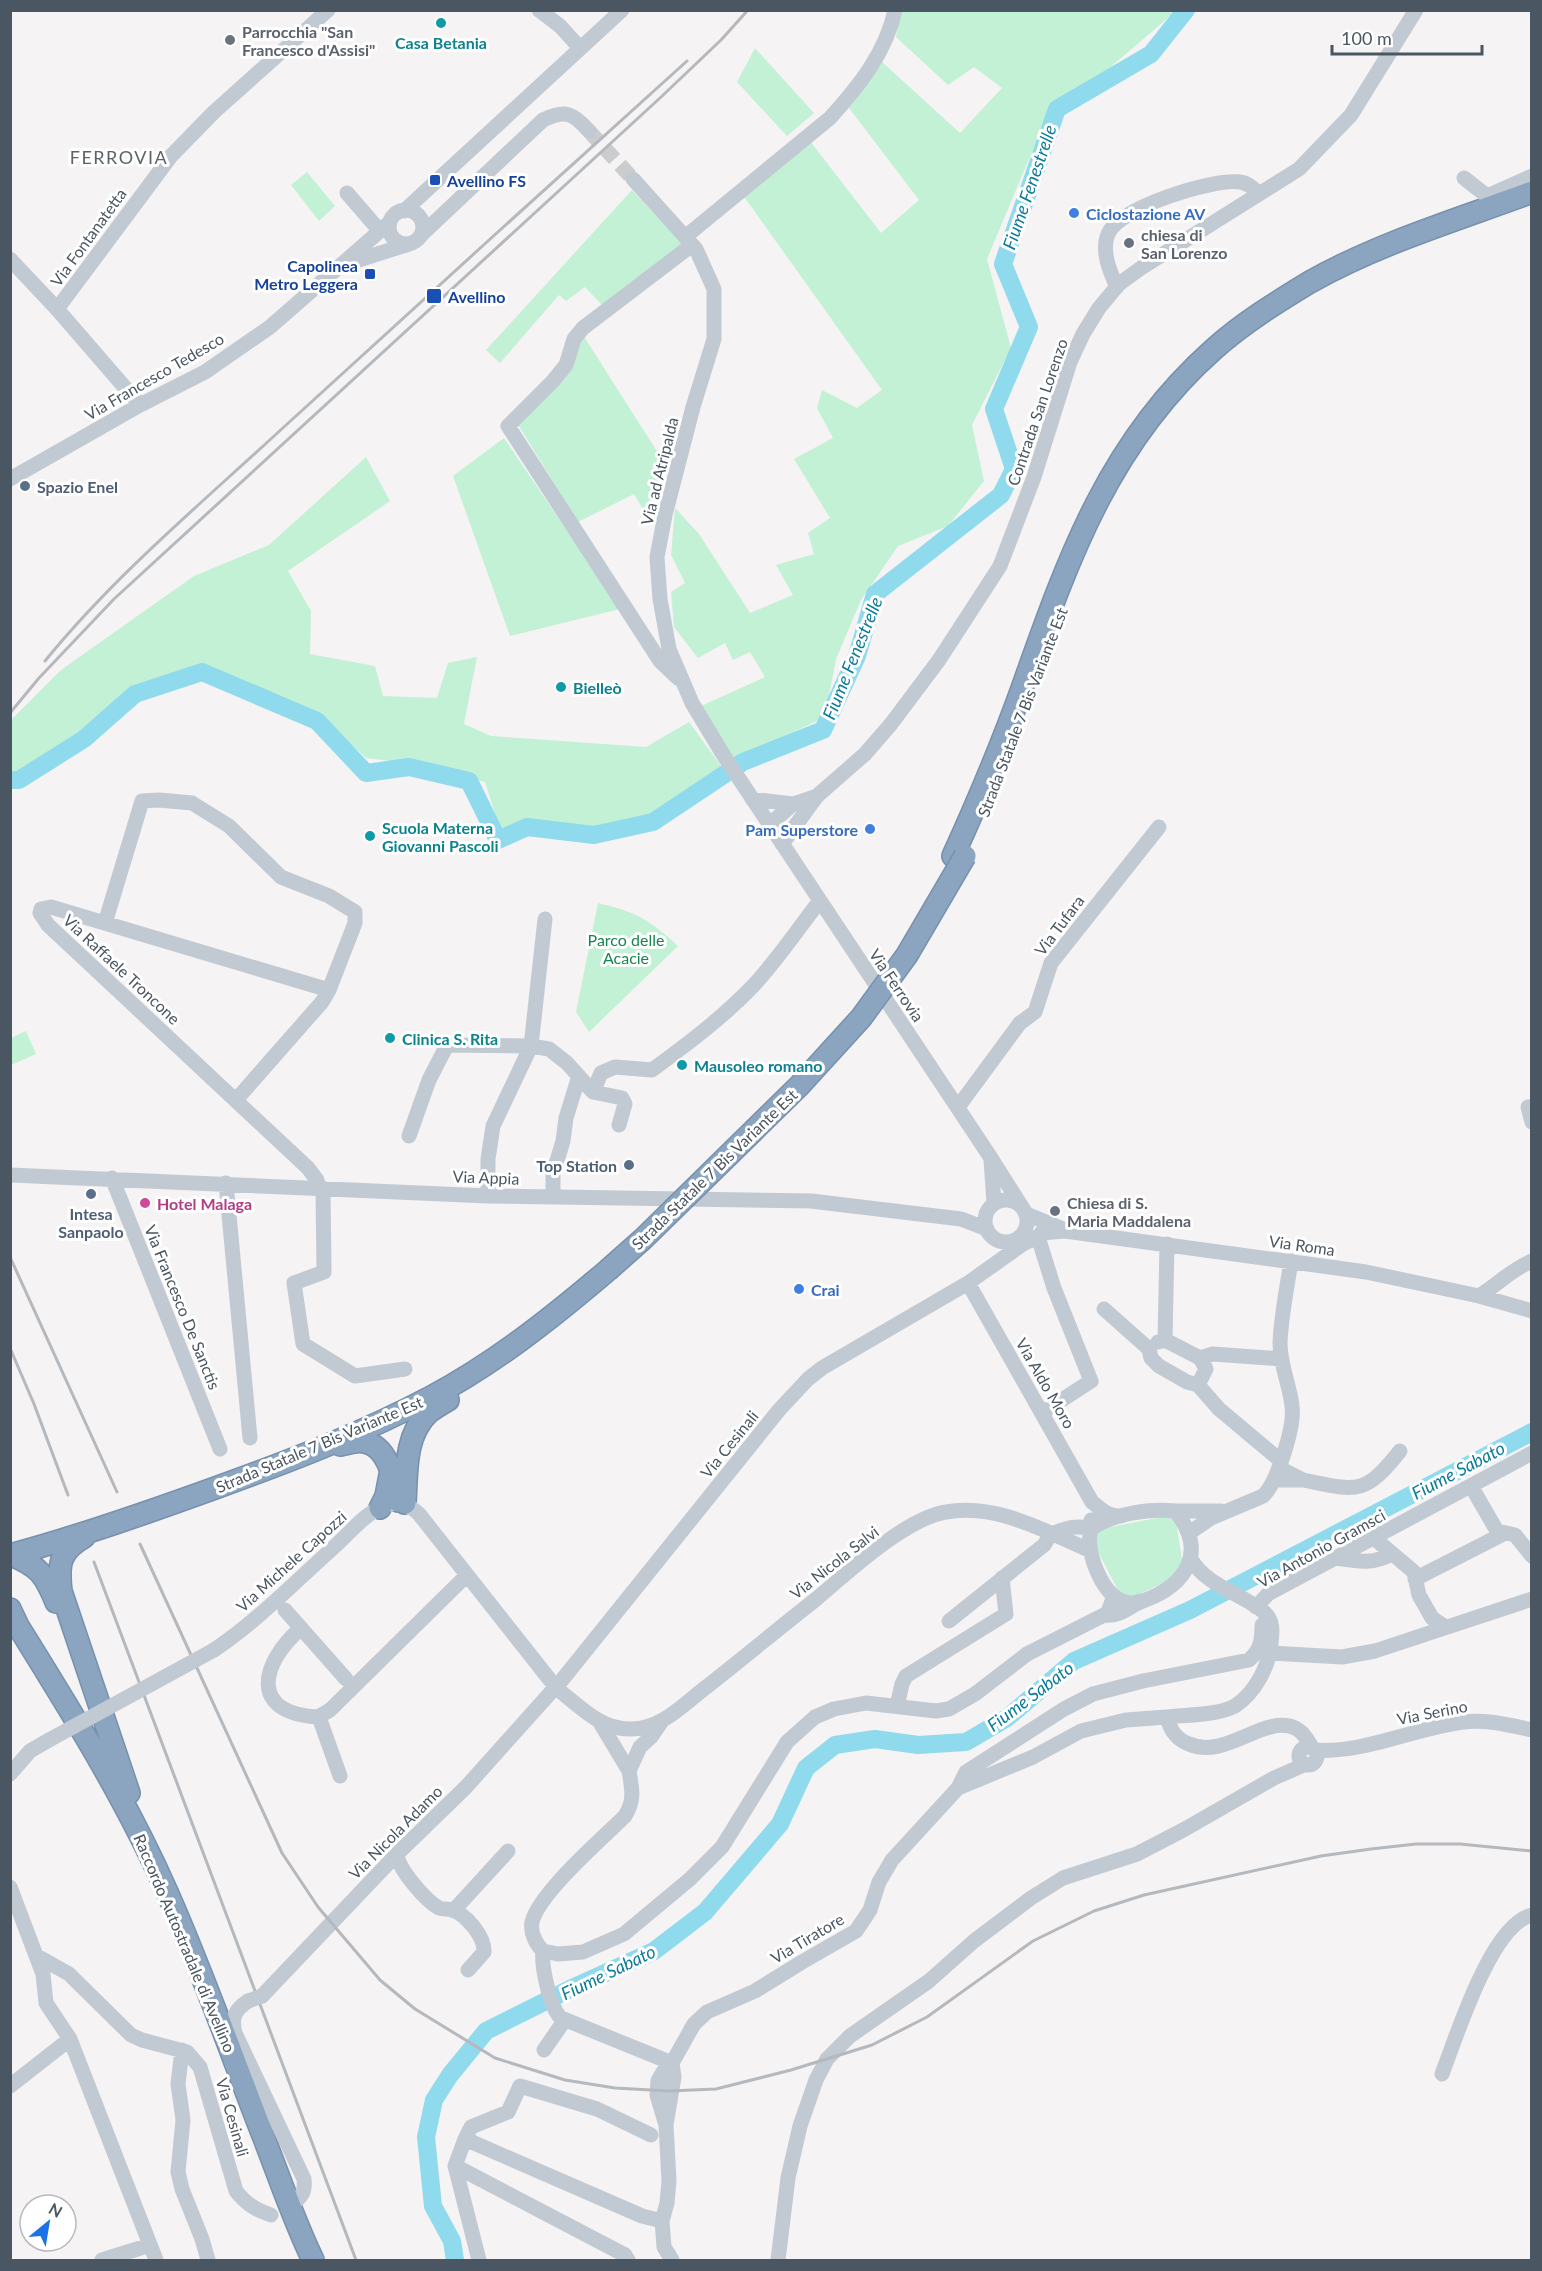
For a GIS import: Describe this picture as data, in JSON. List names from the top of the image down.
{
  "streets": {
    "highway": ["Strada Statale 7 Bis Variante Est", "Raccordo Autostradale di Avellino"],
    "street": [
      "Via Fontanatetta",
      "Via Francesco Tedesco",
      "Contrada San Lorenzo",
      "Via ad Atripalda",
      "Via Tufara",
      "Via Raffaele Troncone",
      "Via Ferrovia",
      "Via Appia",
      "Via Roma",
      "Via Francesco De Sanctis",
      "Via Aldo Moro",
      "Via Cesinali",
      "Via Antonio Gramsci",
      "Via Michele Capozzi",
      "Via Nicola Salvi",
      "Via Serino",
      "Via Nicola Adamo",
      "Via Tiratore"
    ]
  },
  "crossings": [
    ["Via Fontanatetta", "Via Francesco Tedesco"],
    ["Contrada San Lorenzo", "Via Ferrovia"],
    ["Via ad Atripalda", "Via Ferrovia"],
    ["Via Tufara", "Via Ferrovia"],
    ["Via Raffaele Troncone", "Via Appia"],
    ["Via Ferrovia", "Via Appia"],
    ["Via Ferrovia", "Via Roma"],
    ["Via Ferrovia", "Via Cesinali"],
    ["Via Appia", "Via Roma"],
    ["Via Appia", "Via Francesco De Sanctis"],
    ["Via Appia", "Via Cesinali"],
    ["Via Roma", "Via Cesinali"],
    ["Via Aldo Moro", "Via Cesinali"],
    ["Via Cesinali", "Via Nicola Adamo"],
    ["Via Antonio Gramsci", "Via Nicola Salvi"],
    ["Via Antonio Gramsci", "Via Tiratore"]
  ],
  "districts": ["FERROVIA"],
  "water": ["Fiume Fenestrelle", "Fiume Sabato"],
  "parks": ["Parco delle Acacie"],
  "places": {
    "other": [
      "Casa Betania",
      "Parrocchia \"San Francesco d'Assisi\"",
      "Ciclostazione AV",
      "chiesa di San Lorenzo",
      "Spazio Enel",
      "Bielleò",
      "Pam Superstore",
      "Scuola Materna Giovanni Pascoli",
      "Clinica S. Rita",
      "Mausoleo romano",
      "Top Station",
      "Intesa Sanpaolo",
      "Hotel Malaga",
      "Chiesa di S. Maria Maddalena",
      "Crai"
    ],
    "transit": ["Avellino FS", "Capolinea Metro Leggera", "Avellino"]
  },
  "scale_bar": "100 m",
  "north": "top right"
}
